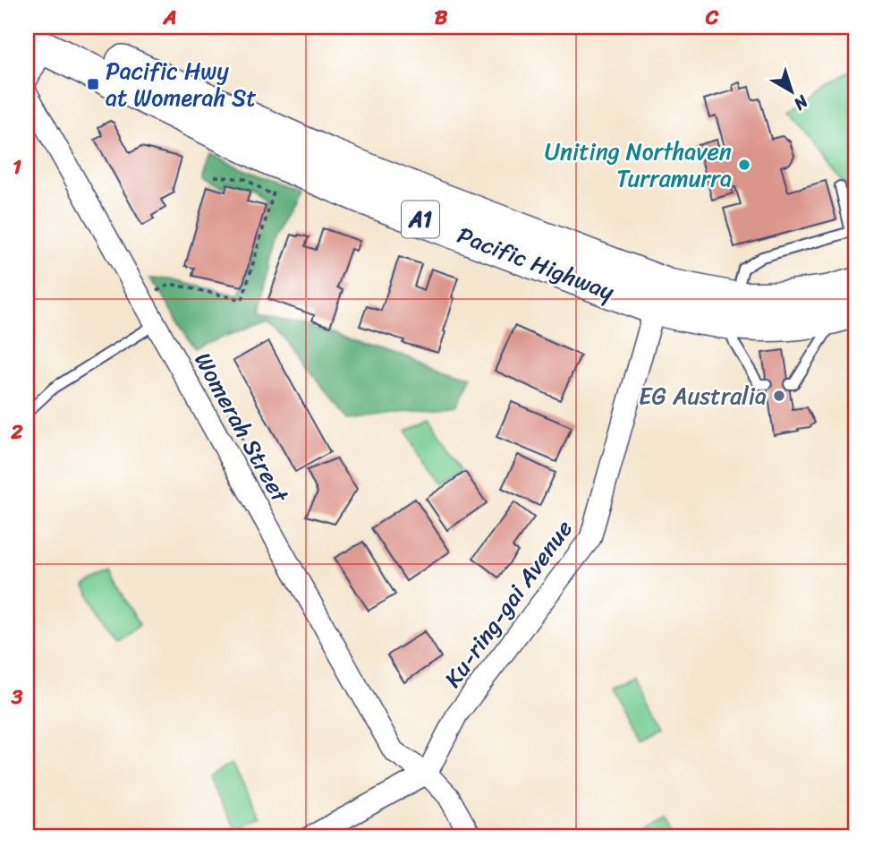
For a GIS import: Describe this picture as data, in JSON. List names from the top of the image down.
{
  "streets": {
    "highway": ["A1", "Pacific Highway"],
    "street": ["Womerah Street", "Ku-ring-gai Avenue"]
  },
  "crossings": [
    ["Pacific Highway", "Ku-ring-gai Avenue"],
    ["Womerah Street", "Ku-ring-gai Avenue"]
  ],
  "places": {
    "transit": ["Pacific Hwy at Womerah St"],
    "other": ["Uniting Northaven Turramurra", "EG Australia"]
  },
  "north": "bottom right",
  "grid": {
    "columns": ["A", "B", "C"],
    "rows": ["1", "2", "3"]
  }
}
